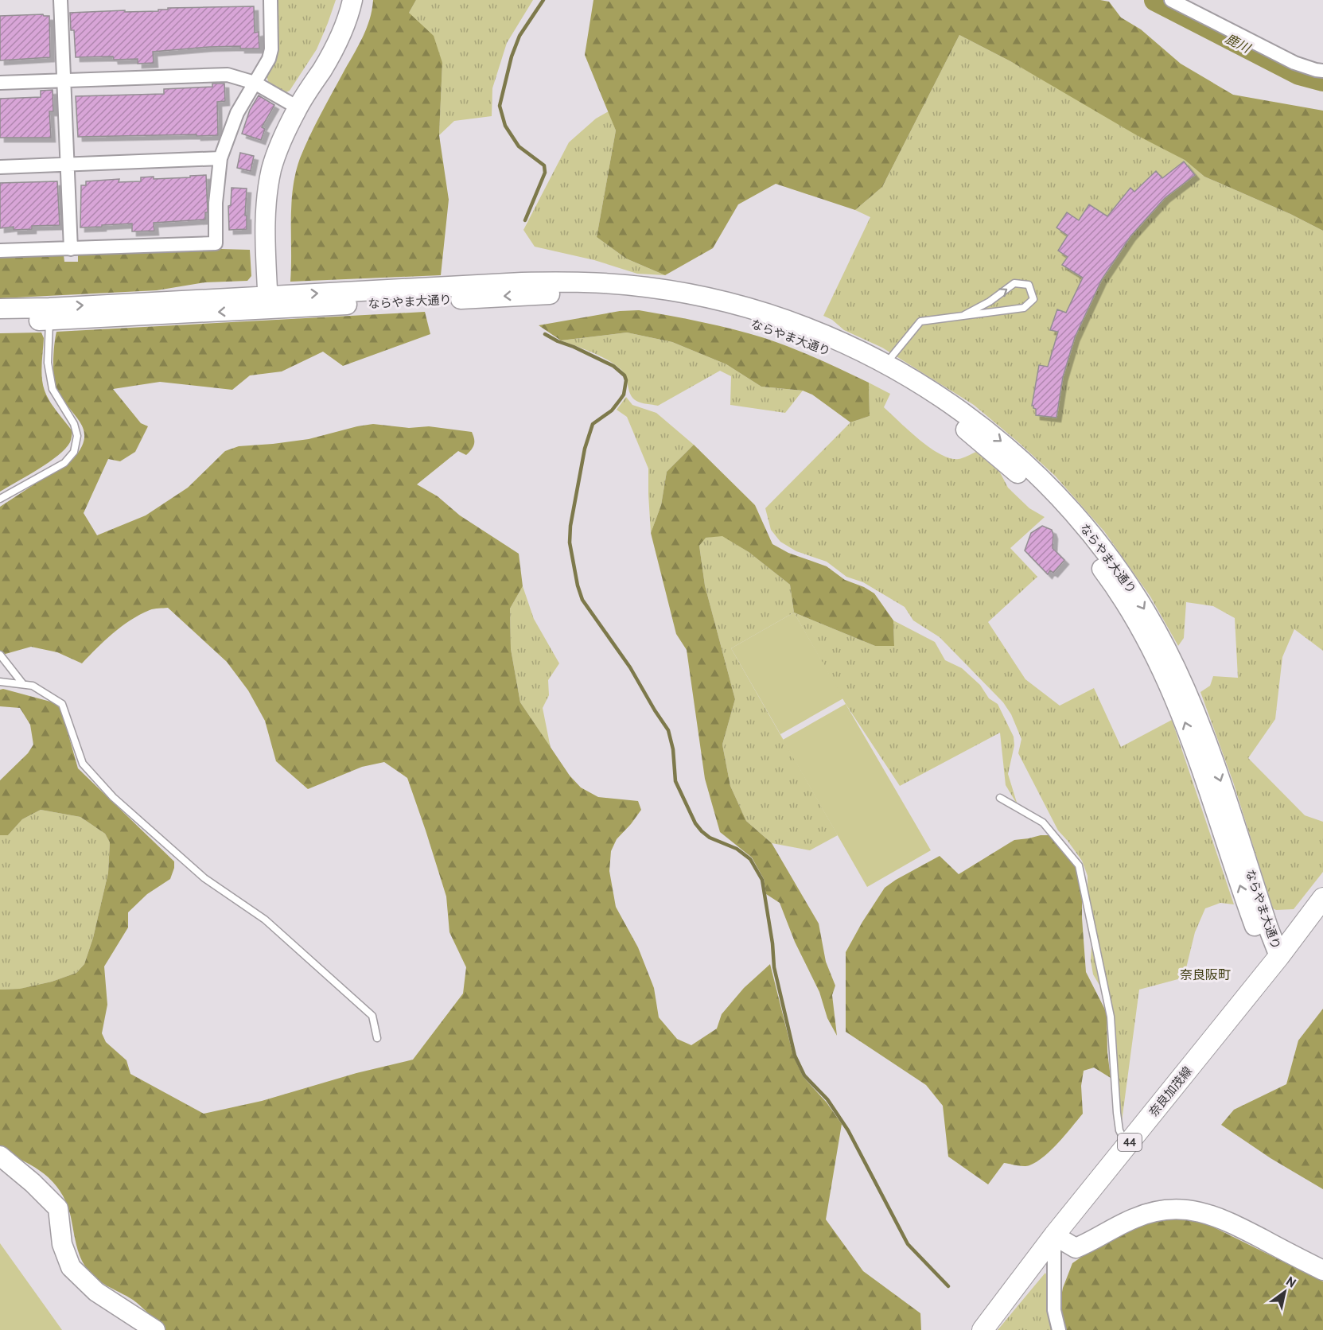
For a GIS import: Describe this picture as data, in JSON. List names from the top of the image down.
{
  "streets": {
    "main road": ["奈良加茂線", "44"],
    "street": ["ならやま大通り"]
  },
  "crossings": [
    ["ならやま大通り", "奈良加茂線"]
  ],
  "districts": ["奈良阪町"],
  "water": ["鹿川"],
  "north": "top right"
}
